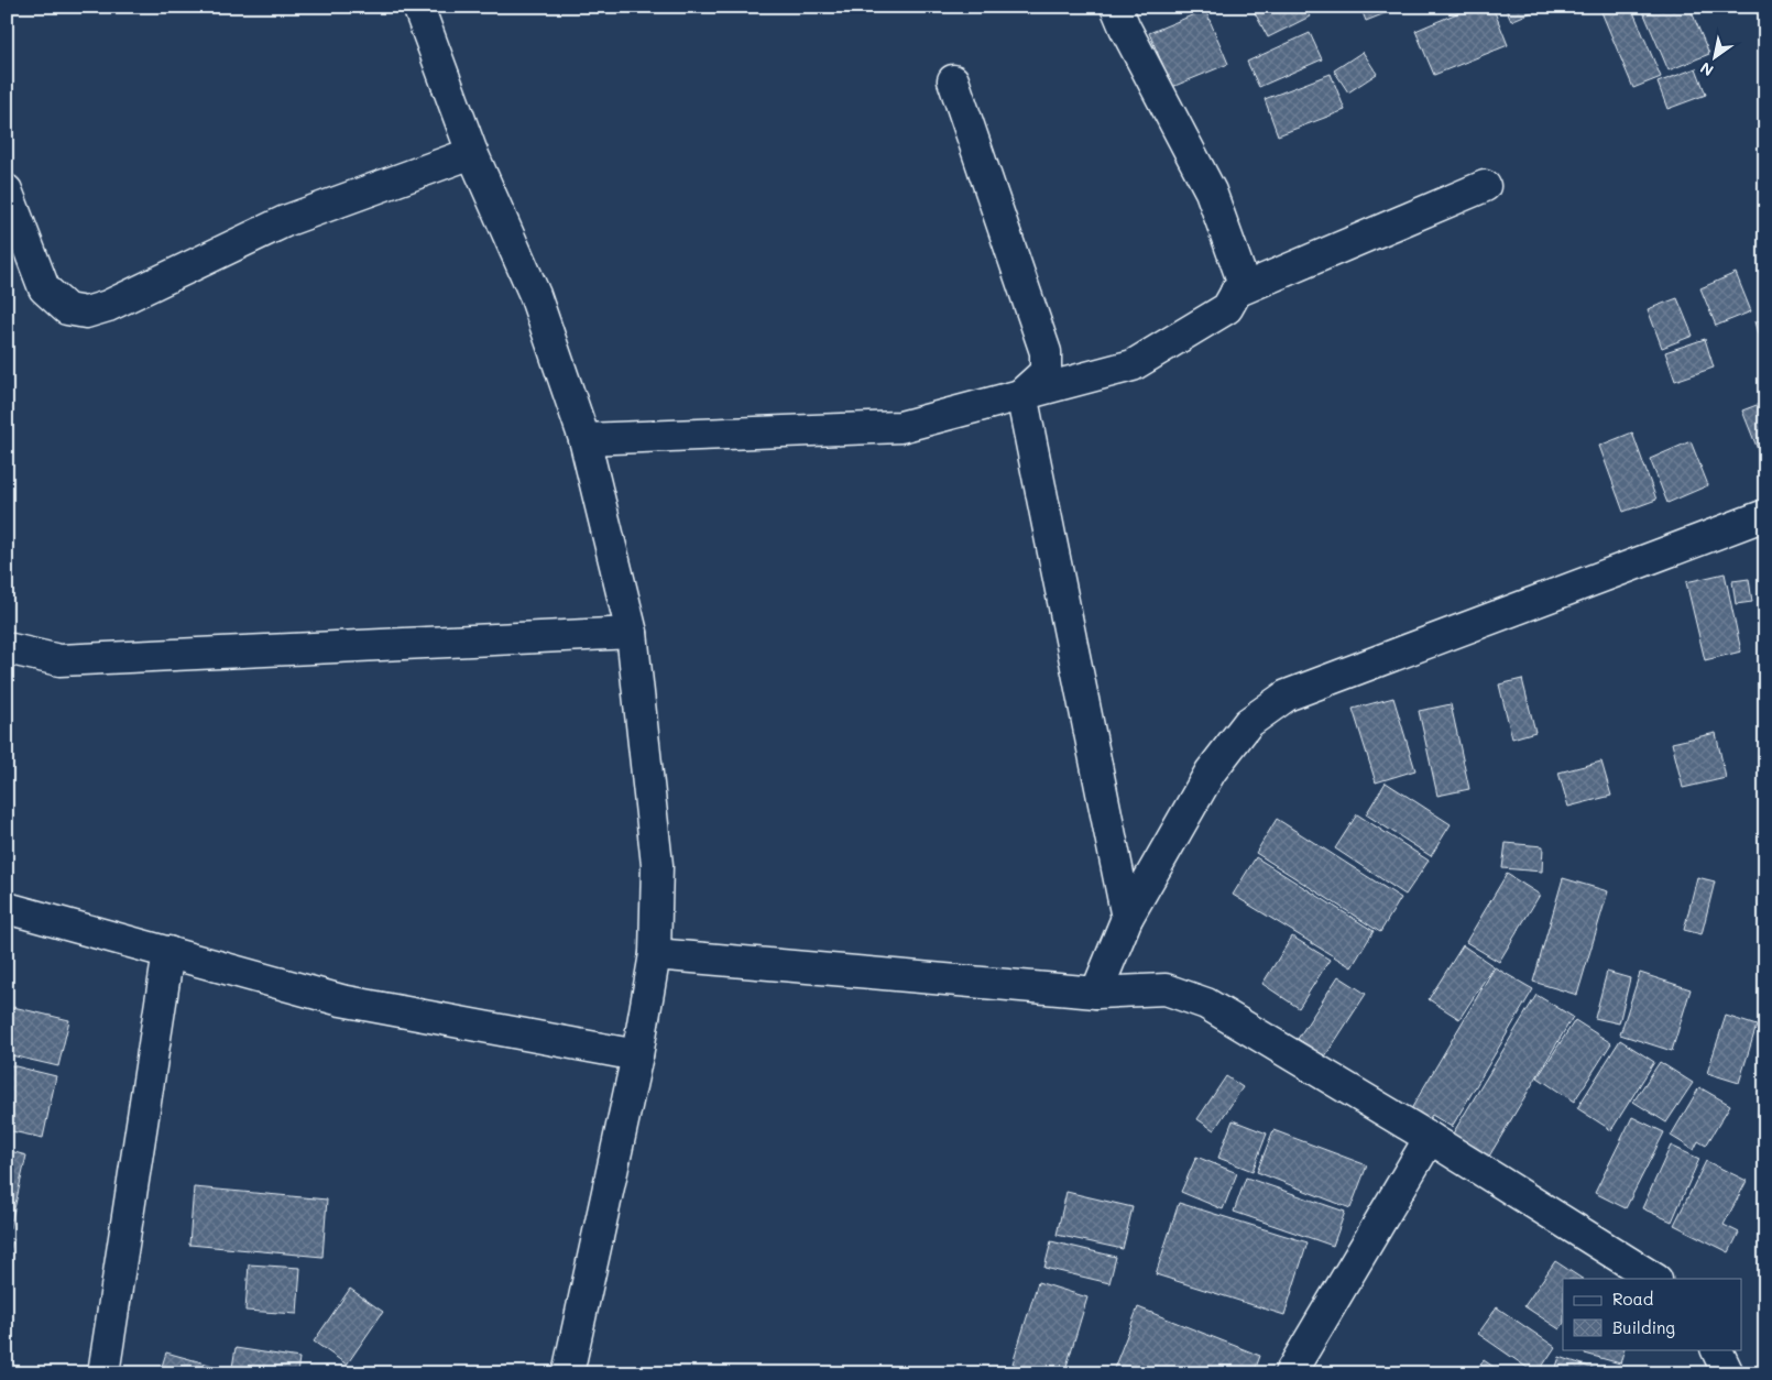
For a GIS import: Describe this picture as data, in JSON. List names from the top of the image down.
{
  "legend": ["Road", "Building"],
  "north": "bottom left"
}
